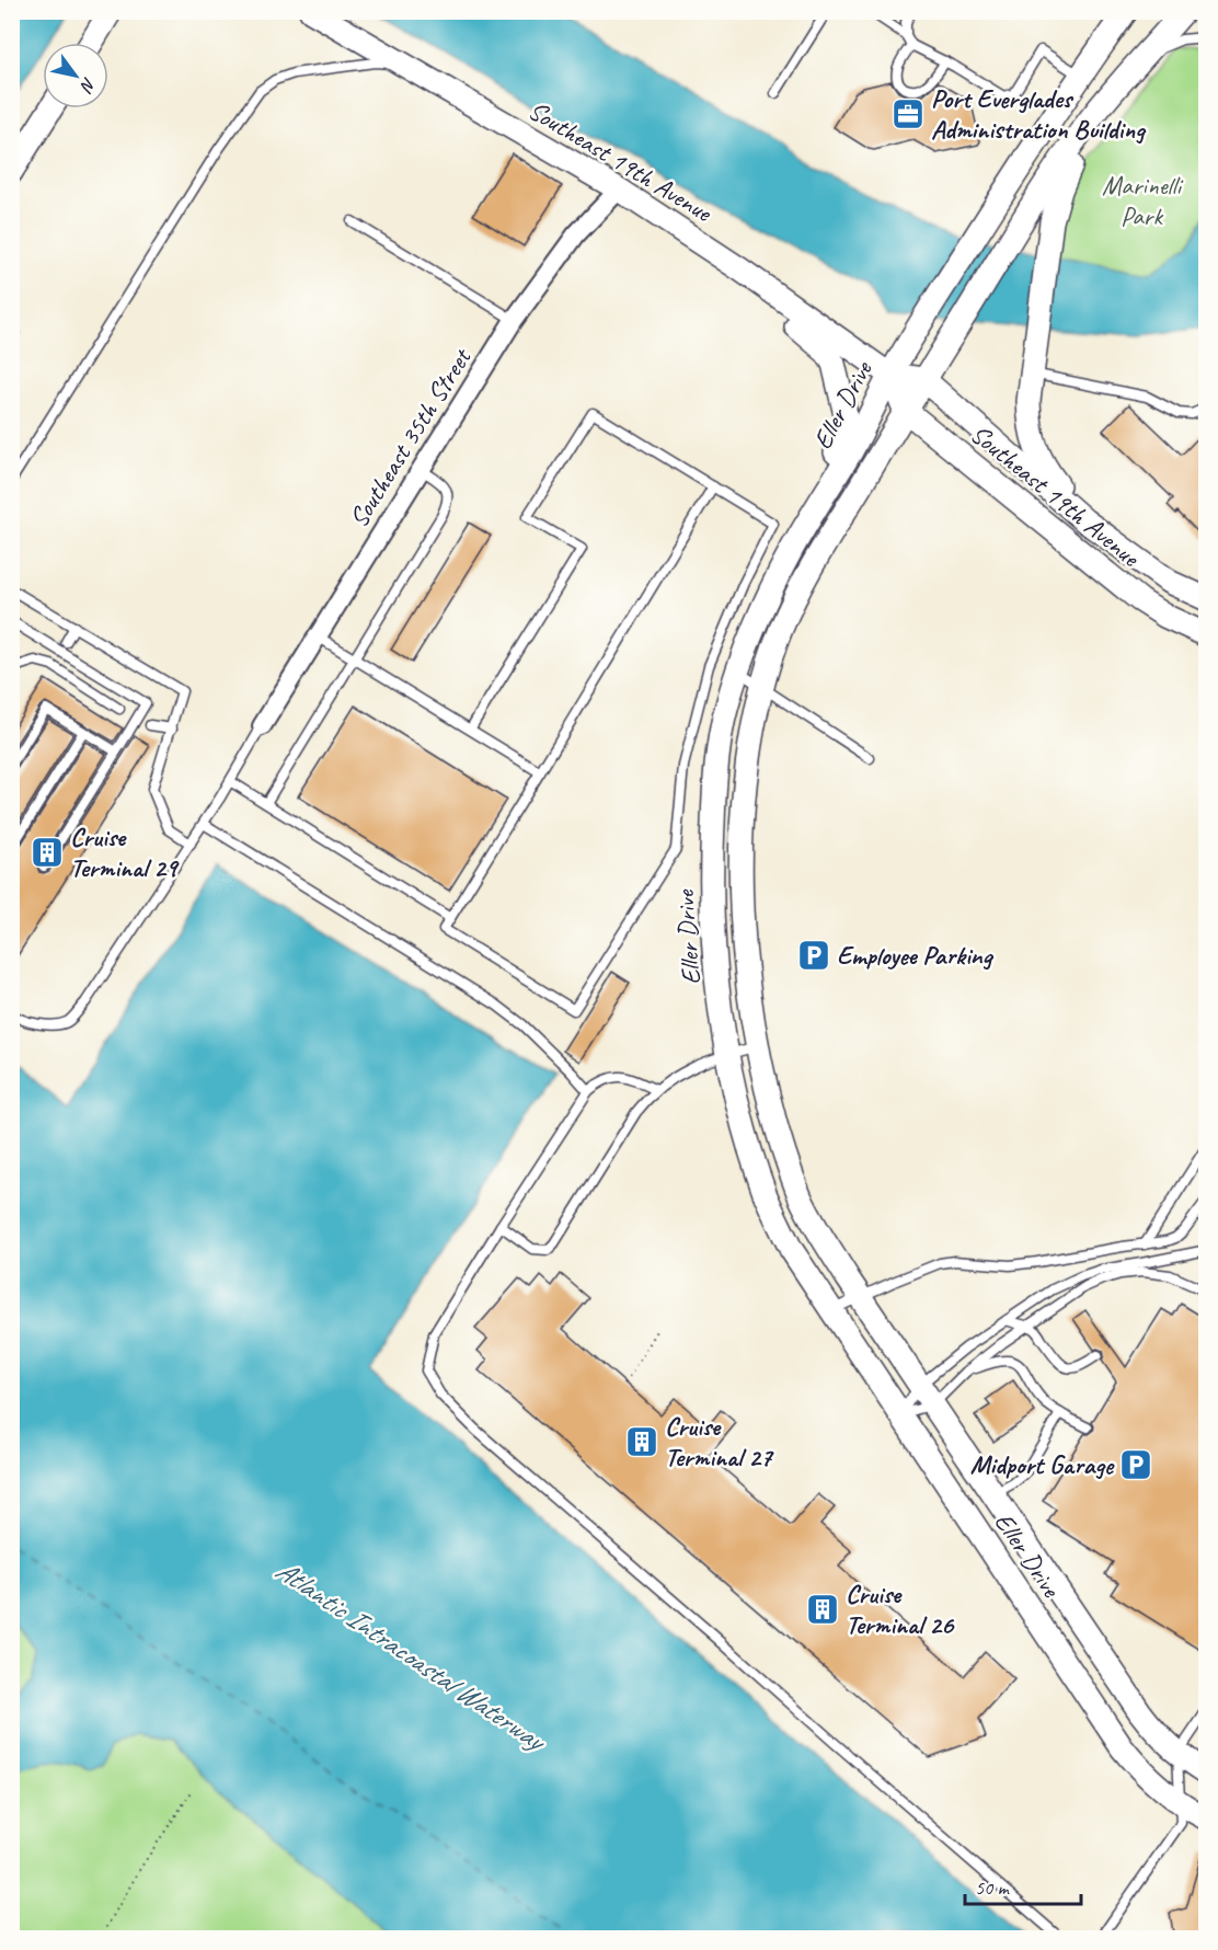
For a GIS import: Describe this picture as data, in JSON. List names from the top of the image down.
{
  "streets": {
    "street": ["Southeast 19th Avenue", "Eller Drive", "Southeast 35th Street"]
  },
  "crossings": [
    ["Southeast 19th Avenue", "Eller Drive"],
    ["Southeast 19th Avenue", "Southeast 35th Street"]
  ],
  "water": ["Atlantic Intracoastal Waterway"],
  "parks": ["Marinelli Park"],
  "places": {
    "office": ["Port Everglades Administration Building"],
    "building": ["Cruise Terminal 29", "Cruise Terminal 27", "Cruise Terminal 26"],
    "parking": ["Employee Parking", "Midport Garage"]
  },
  "scale_bar": "50 m",
  "north": "bottom right"
}
